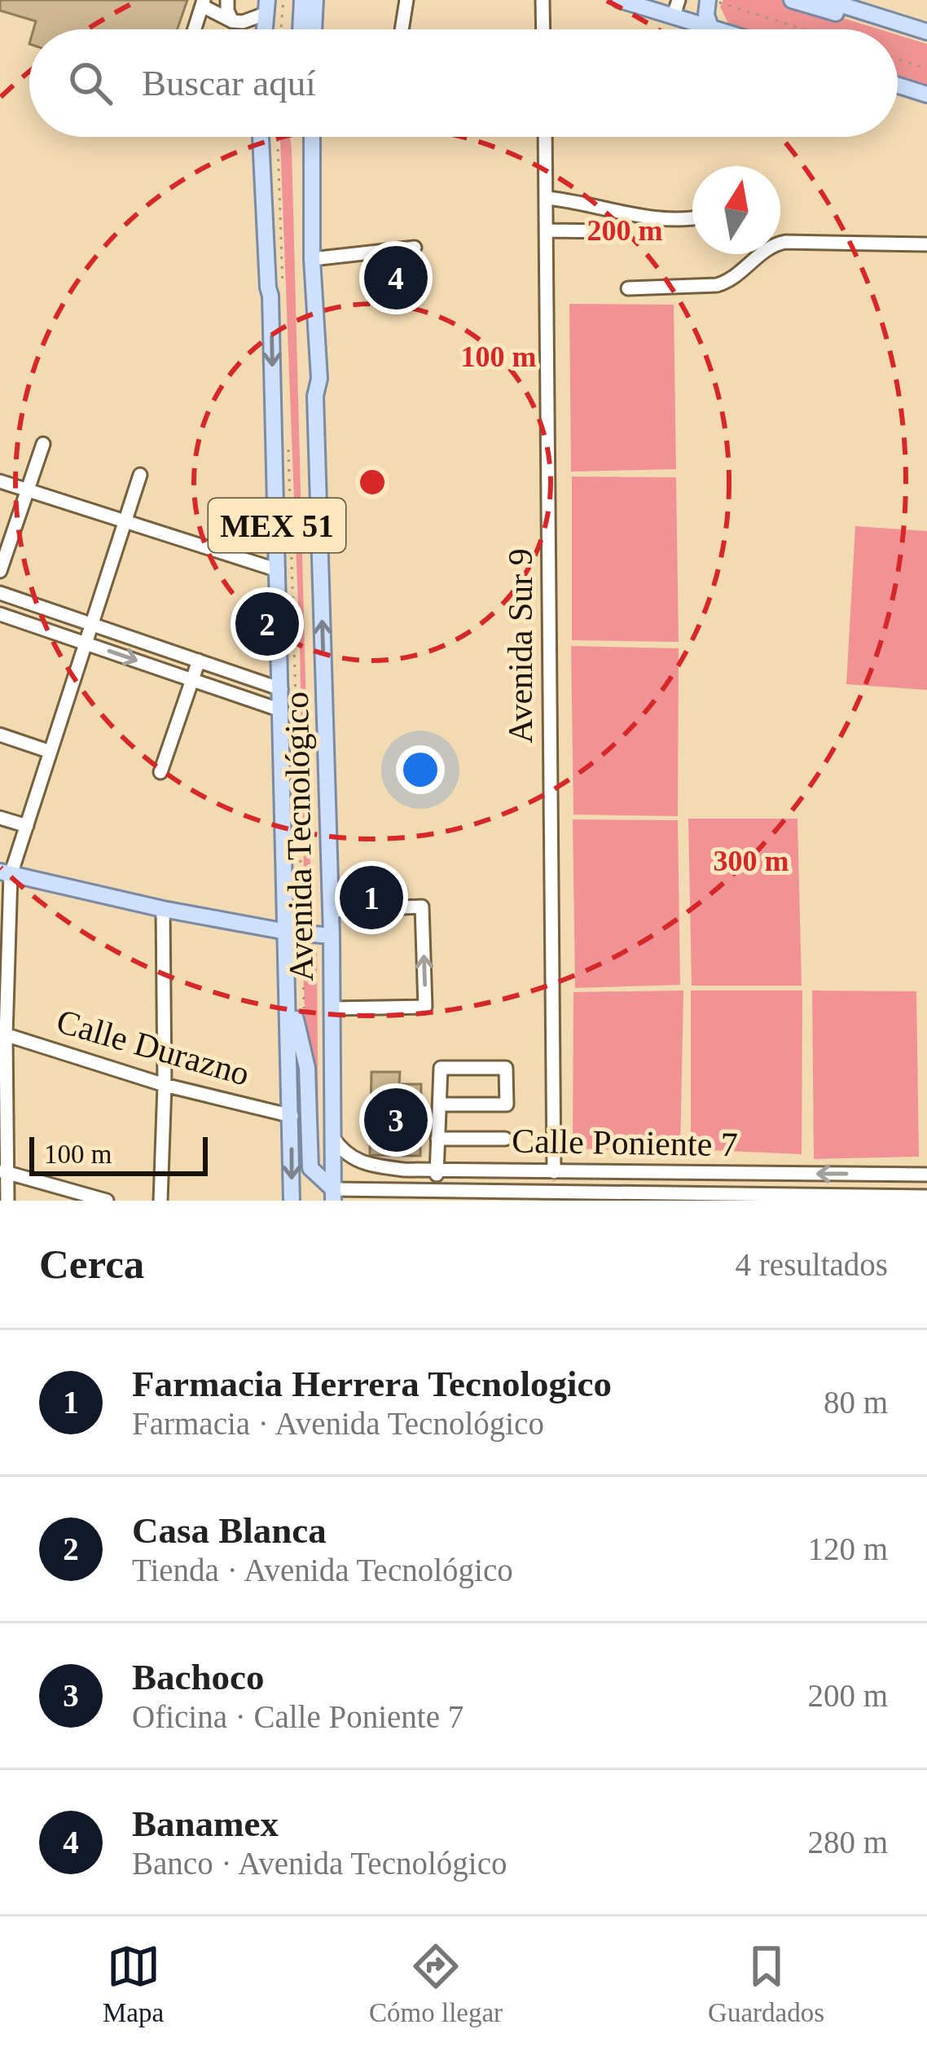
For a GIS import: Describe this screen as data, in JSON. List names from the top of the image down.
{
  "streets": {
    "main road": ["MEX 51", "Avenida Tecnológico"],
    "street": ["Avenida Sur 9", "Calle Durazno", "Calle Poniente 7"]
  },
  "crossings": [
    ["Avenida Sur 9", "Calle Poniente 7"],
    ["Avenida Tecnológico", "Calle Durazno"],
    ["Avenida Tecnológico", "Calle Poniente 7"]
  ],
  "scale_bar": "100 m",
  "north": "top",
  "page": {
    "search": "Buscar aquí",
    "pins": [
      "4",
      "2",
      "1",
      "3"
    ],
    "scale": "100 m",
    "heading": ["Cerca", "4 resultados"],
    "list": [
      {
        "mark": "1",
        "name": "Farmacia Herrera Tecnologico",
        "note": "Farmacia · Avenida Tecnológico",
        "value": "80 m"
      },
      {
        "mark": "2",
        "name": "Casa Blanca",
        "note": "Tienda · Avenida Tecnológico",
        "value": "120 m"
      },
      {
        "mark": "3",
        "name": "Bachoco",
        "note": "Oficina · Calle Poniente 7",
        "value": "200 m"
      },
      {
        "mark": "4",
        "name": "Banamex",
        "note": "Banco · Avenida Tecnológico",
        "value": "280 m"
      }
    ],
    "nav": ["Mapa", "Cómo llegar", "Guardados"]
  },
  "rings": ["200 m", "100 m", "300 m"]
}
